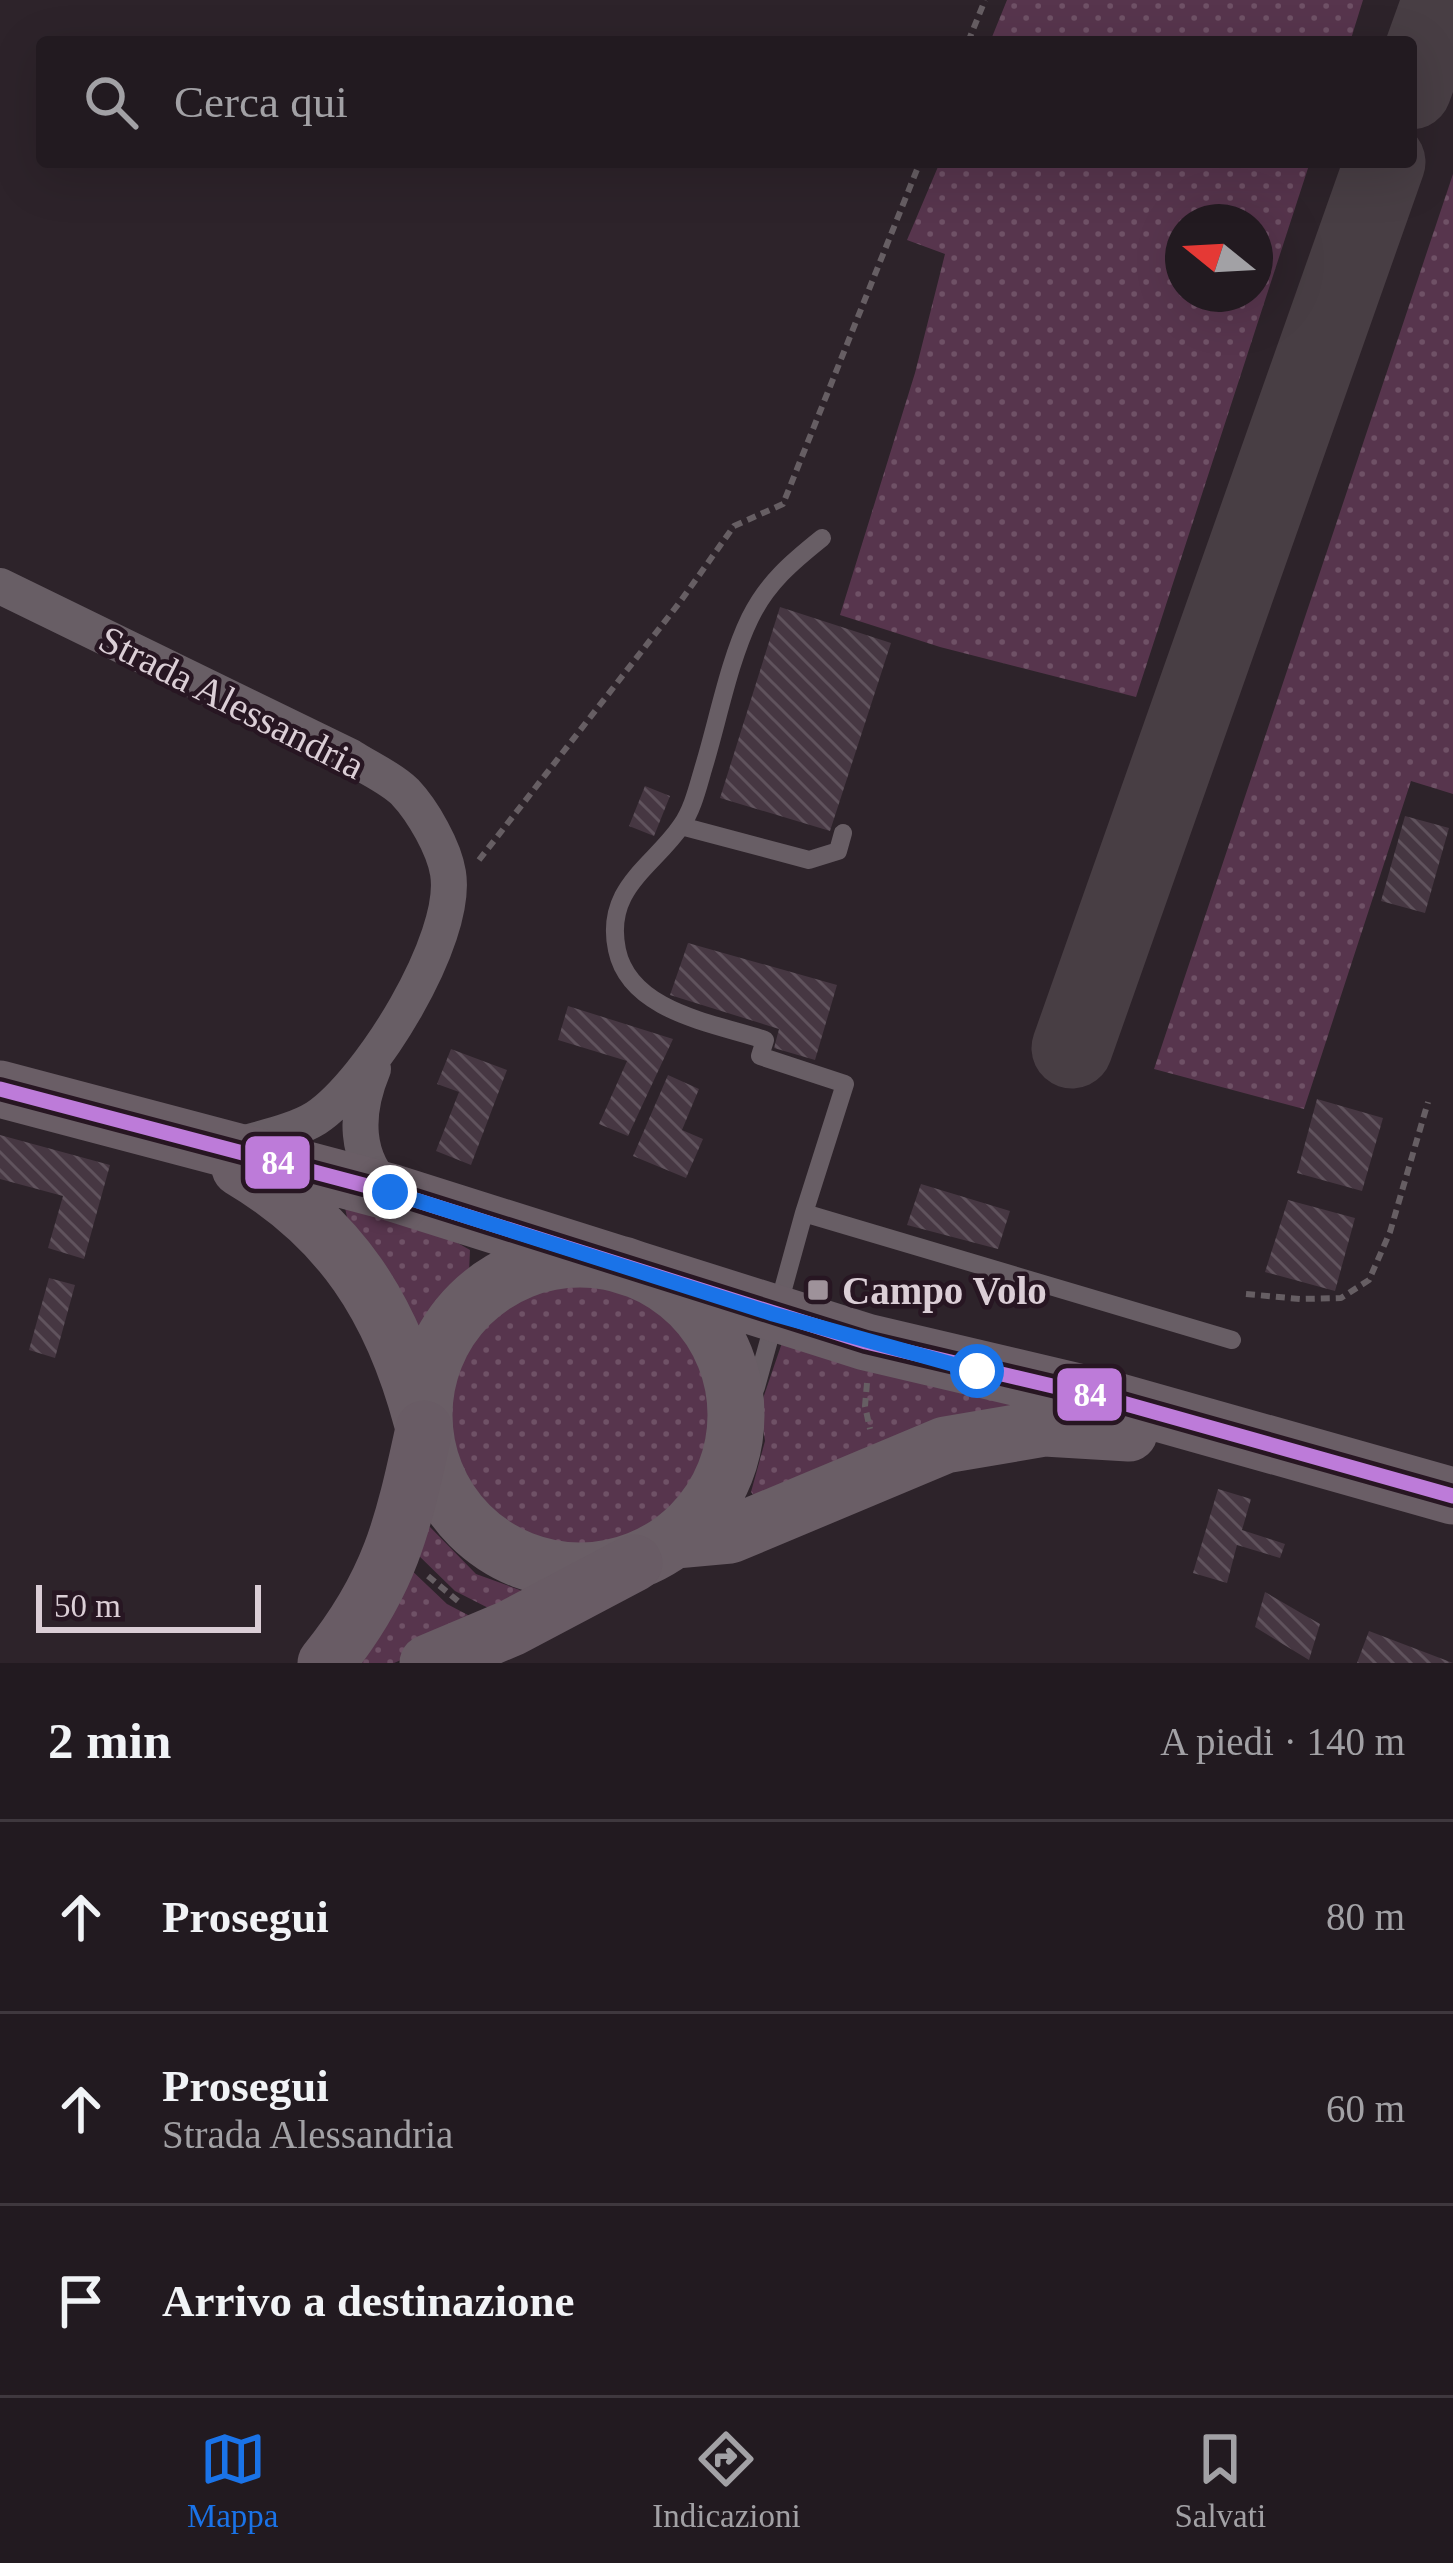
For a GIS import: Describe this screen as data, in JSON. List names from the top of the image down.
{
  "streets": {
    "street": ["Strada Alessandria"]
  },
  "places": {
    "transit": ["Campo Volo"]
  },
  "lines": ["transit line 84"],
  "scale_bar": "50 m",
  "north": "left",
  "page": {
    "search": "Cerca qui",
    "scale": "50 m",
    "heading": ["2 min", "A piedi · 140 m"],
    "list": [
      ["Prosegui", "80 m"],
      ["Prosegui", "Strada Alessandria", "60 m"],
      "Arrivo a destinazione"
    ],
    "nav": ["Mappa", "Indicazioni", "Salvati"]
  }
}
